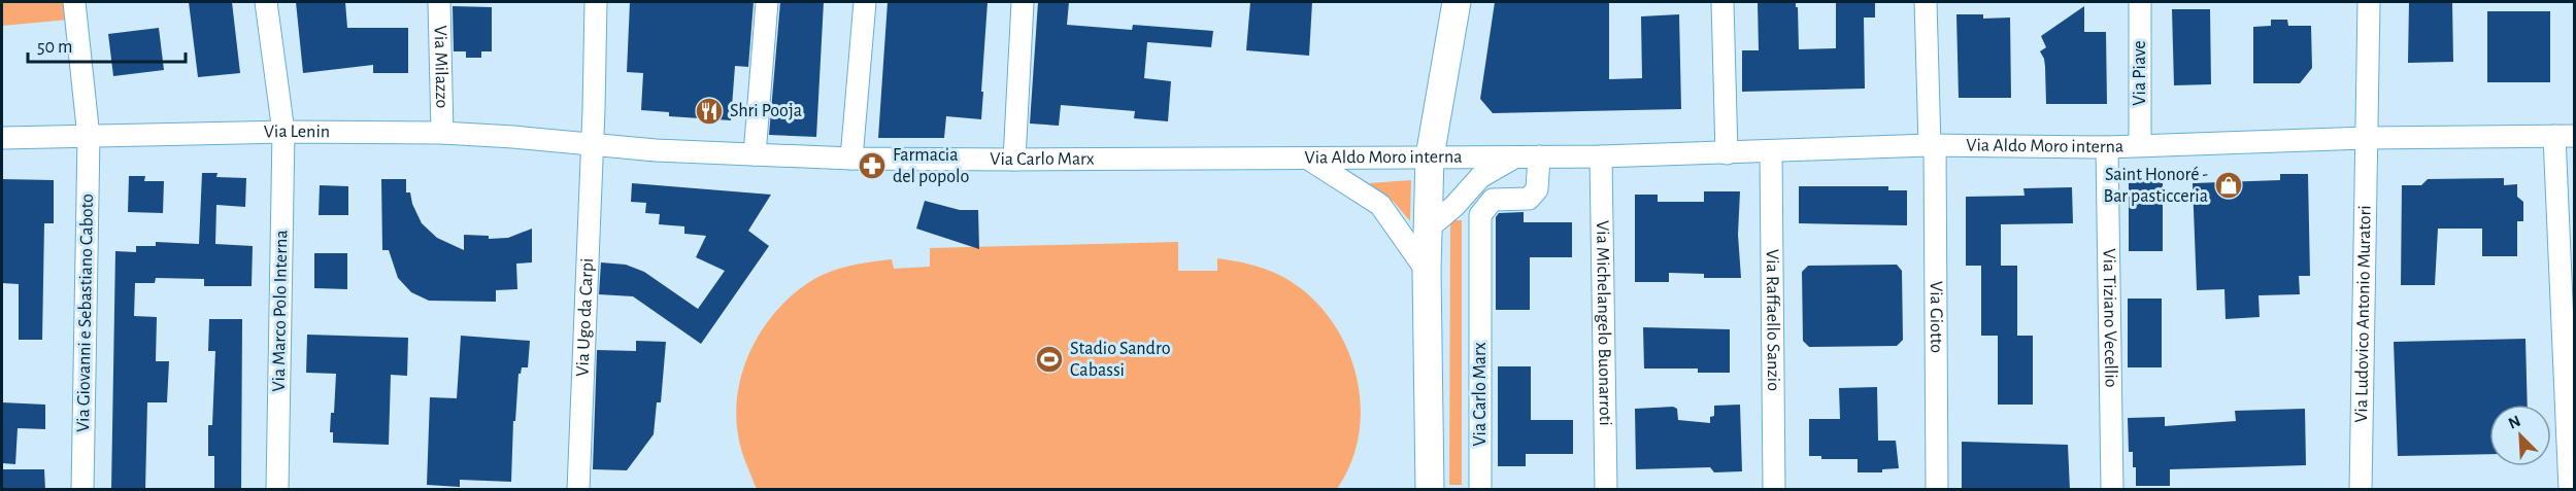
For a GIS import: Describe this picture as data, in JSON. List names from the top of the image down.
{
  "streets": {
    "street": [
      "Via Milazzo",
      "Via Piave",
      "Via Lenin",
      "Via Aldo Moro interna",
      "Via Carlo Marx",
      "Via Marco Polo Interna",
      "Via Giovanni e Sebastiano Caboto",
      "Via Ludovico Antonio Muratori",
      "Via Ugo da Carpi",
      "Via Giotto",
      "Via Tiziano Vecellio",
      "Via Raffaello Sanzio",
      "Via Michelangelo Buonarroti"
    ]
  },
  "crossings": [
    ["Via Milazzo", "Via Lenin"],
    ["Via Piave", "Via Aldo Moro interna"],
    ["Via Lenin", "Via Carlo Marx"],
    ["Via Lenin", "Via Marco Polo Interna"],
    ["Via Lenin", "Via Giovanni e Sebastiano Caboto"],
    ["Via Lenin", "Via Ugo da Carpi"],
    ["Via Aldo Moro interna", "Via Carlo Marx"],
    ["Via Aldo Moro interna", "Via Ludovico Antonio Muratori"],
    ["Via Aldo Moro interna", "Via Giotto"],
    ["Via Aldo Moro interna", "Via Tiziano Vecellio"],
    ["Via Aldo Moro interna", "Via Raffaello Sanzio"],
    ["Via Aldo Moro interna", "Via Michelangelo Buonarroti"],
    ["Via Carlo Marx", "Via Ugo da Carpi"]
  ],
  "places": {
    "restaurant": ["Shri Pooja"],
    "pharmacy": ["Farmacia del popolo"],
    "shop": ["Saint Honoré - Bar pasticceria"],
    "sports": ["Stadio Sandro Cabassi"]
  },
  "scale_bar": "50 m",
  "north": "top left"
}
